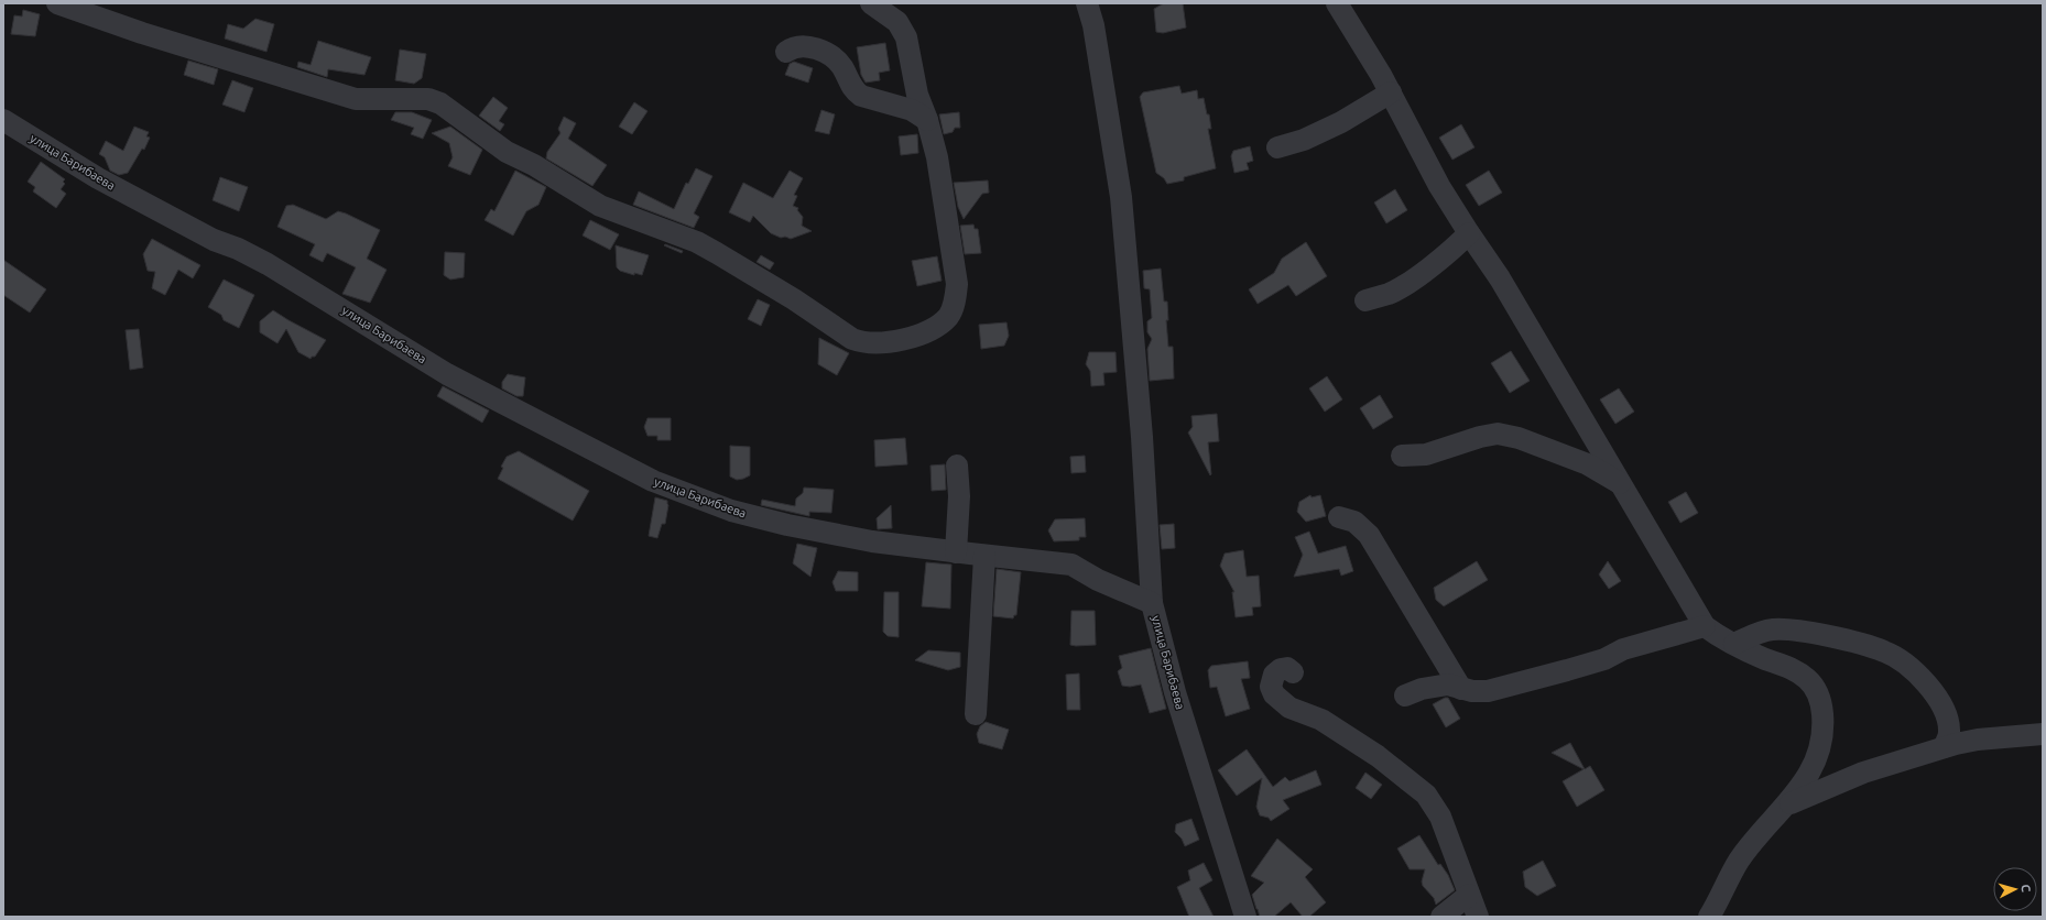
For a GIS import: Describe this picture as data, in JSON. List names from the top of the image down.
{
  "streets": {
    "street": ["улица Барибаева"]
  },
  "north": "right"
}
